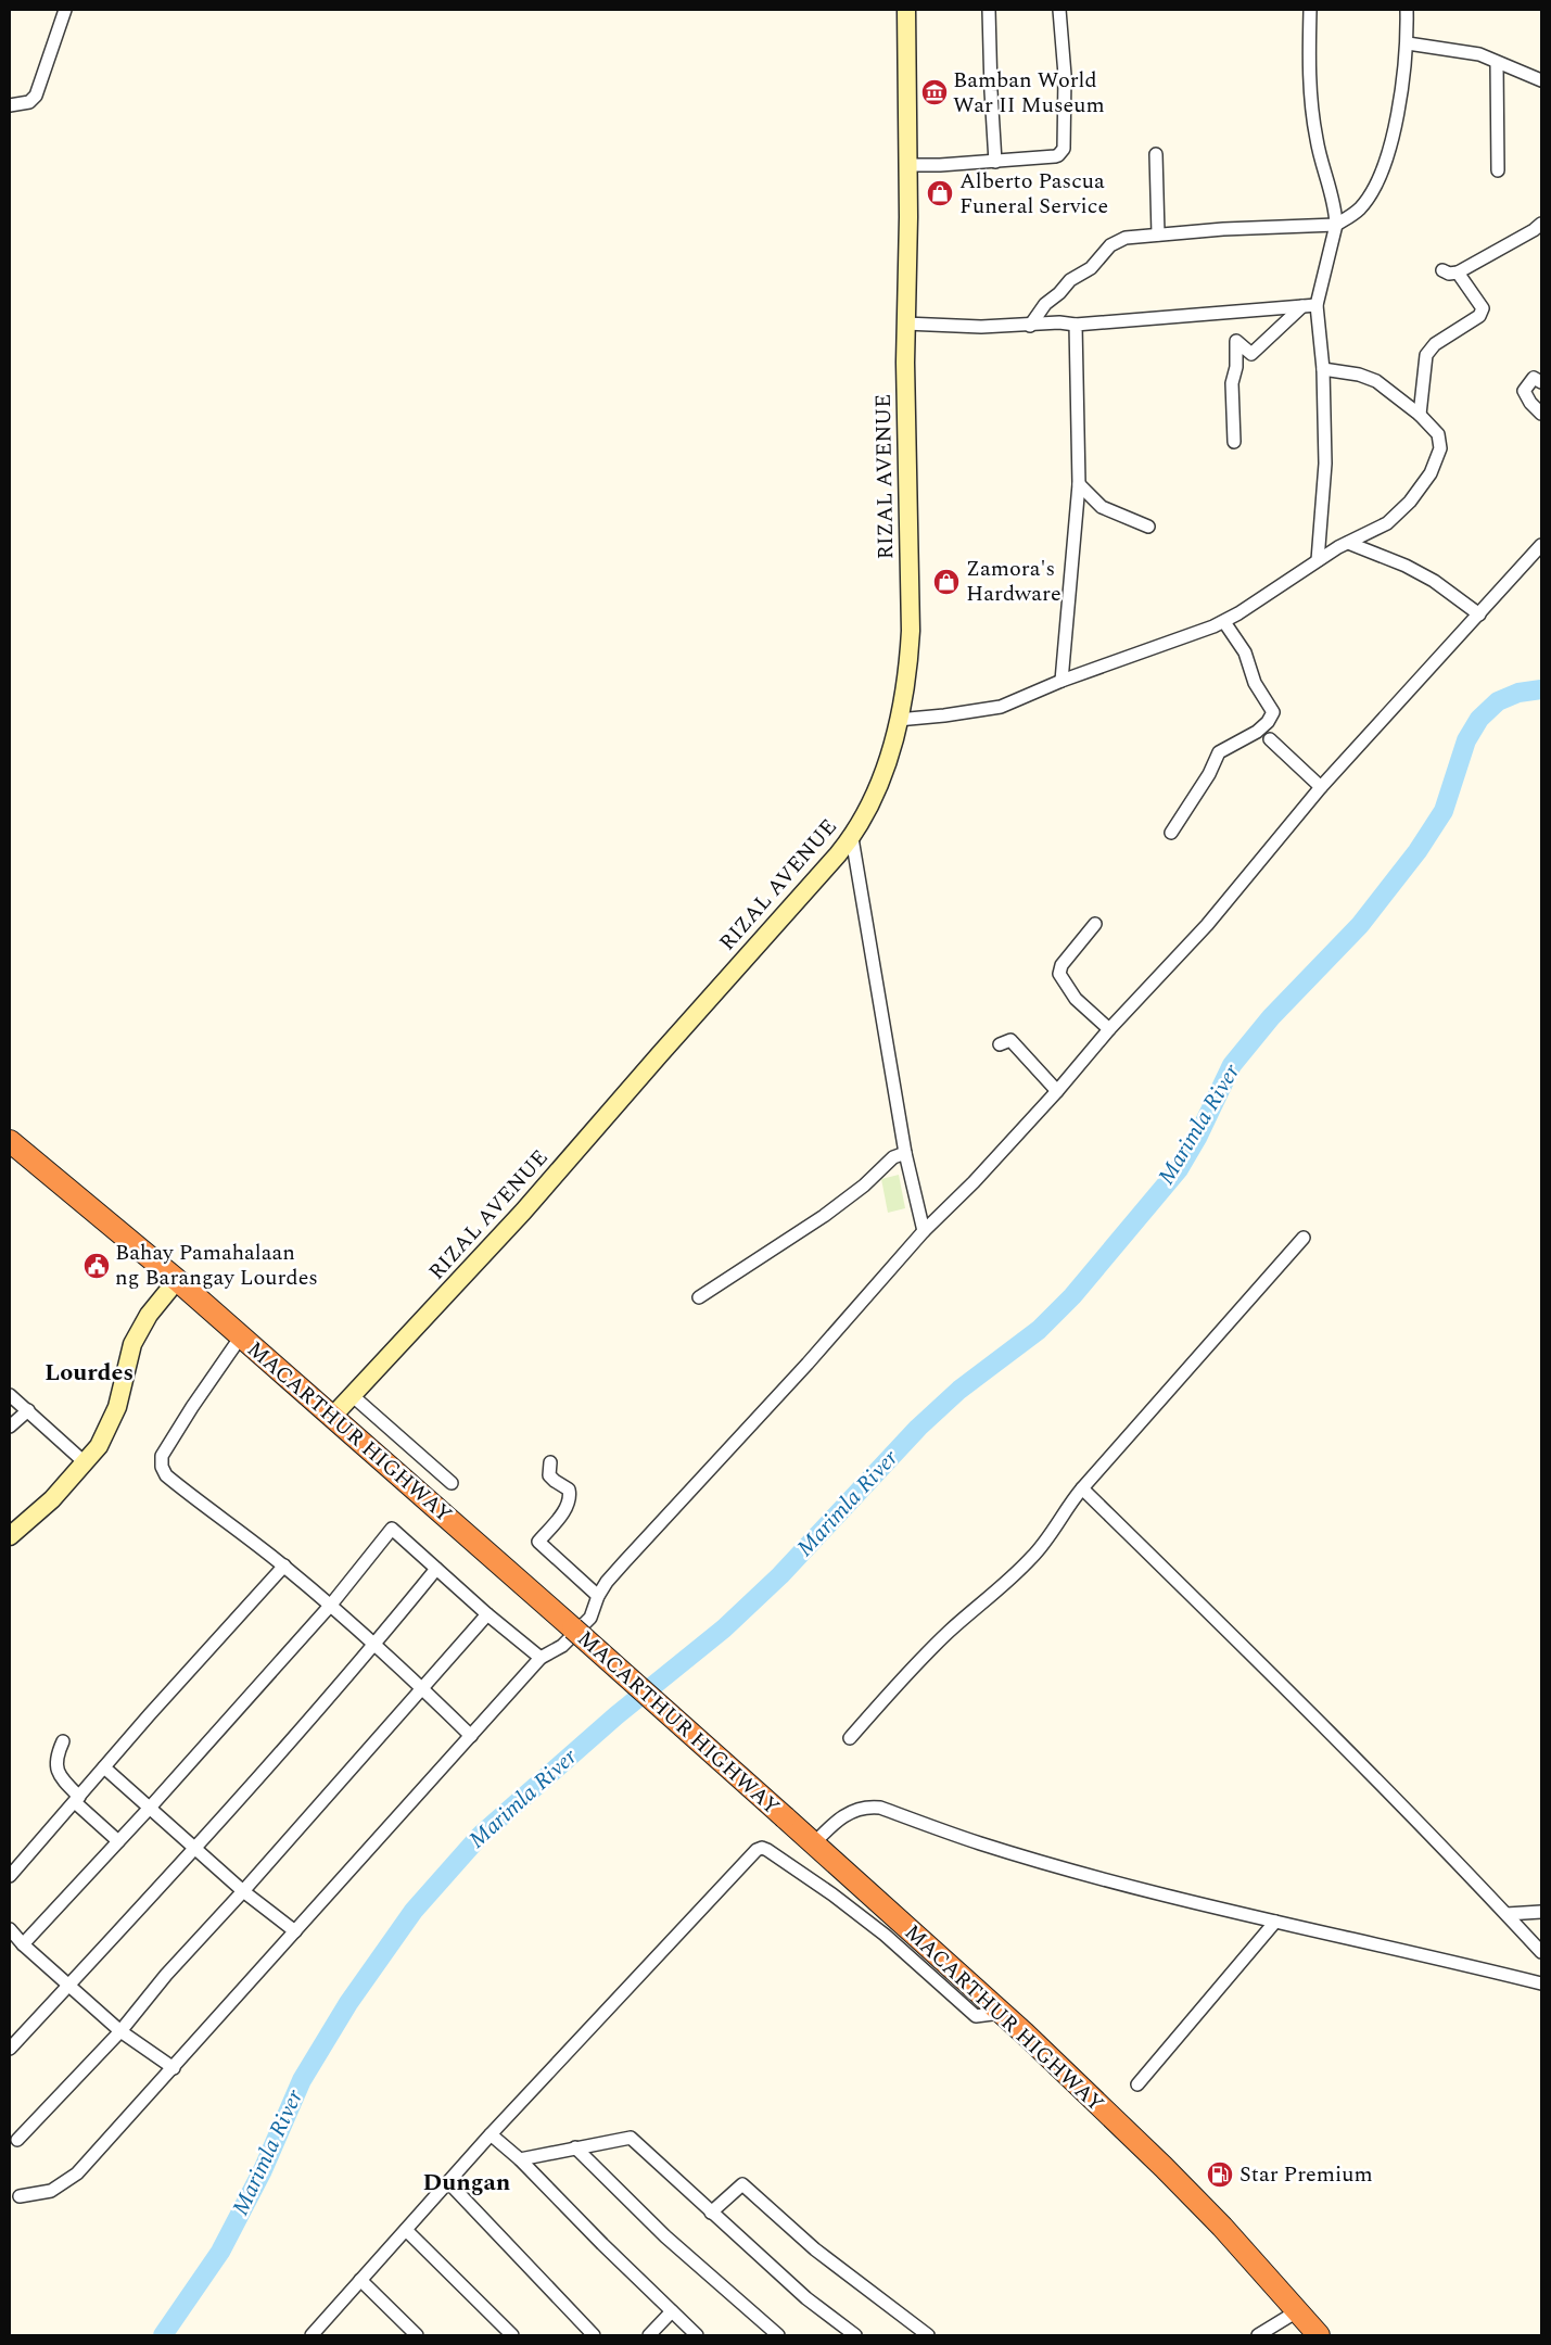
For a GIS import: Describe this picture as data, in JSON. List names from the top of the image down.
{
  "streets": {
    "highway": ["MACARTHUR HIGHWAY"],
    "street": ["RIZAL AVENUE"]
  },
  "crossings": [
    ["RIZAL AVENUE", "MACARTHUR HIGHWAY"]
  ],
  "districts": ["Lourdes", "Dungan"],
  "water": ["Marimla River"],
  "places": {
    "museum": ["Bamban World War II Museum"],
    "shop": ["Alberto Pascua Funeral Service", "Zamora's Hardware"],
    "public building": ["Bahay Pamahalaan ng Barangay Lourdes"],
    "fuel station": ["Star Premium"]
  }
}
